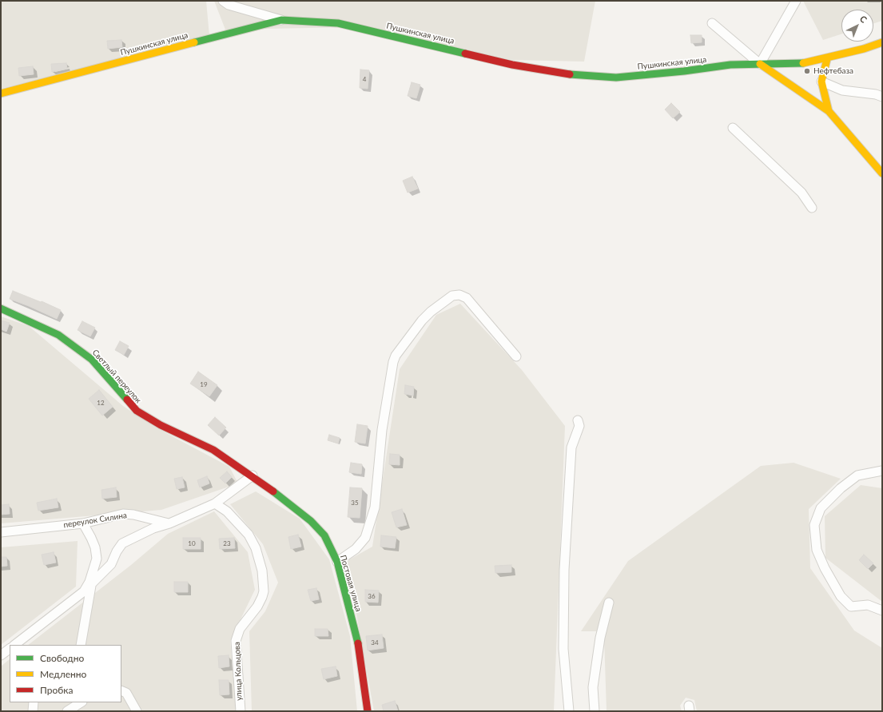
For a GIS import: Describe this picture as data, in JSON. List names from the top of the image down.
{
  "streets": {
    "main road": ["Пушкинская улица", "Светлый переулок", "Постовая улица"],
    "street": ["переулок Силина", "улица Кольцова"]
  },
  "crossings": [
    ["Светлый переулок", "Постовая улица"]
  ],
  "places": ["Нефтебаза"],
  "house_numbers": [
    "4",
    "19",
    "12",
    "35",
    "10",
    "23",
    "36",
    "34"
  ],
  "legend": ["Свободно", "Медленно", "Пробка"],
  "north": "top right"
}
